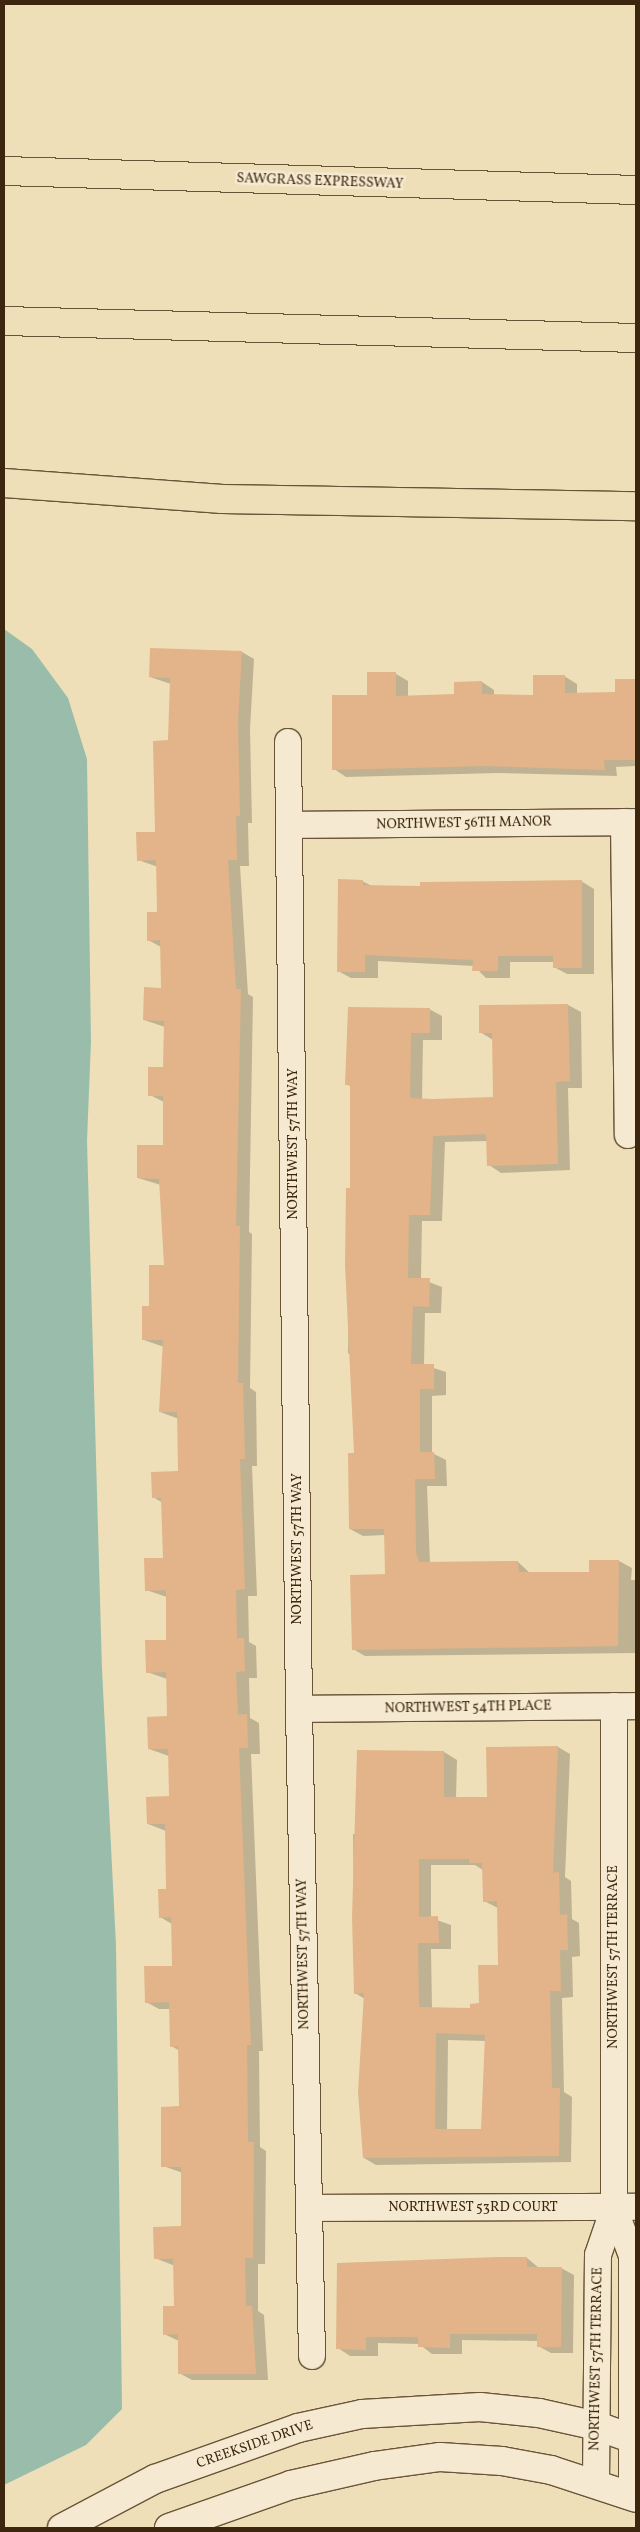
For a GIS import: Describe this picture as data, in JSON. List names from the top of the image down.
{
  "streets": {
    "highway": ["SAWGRASS EXPRESSWAY"],
    "street": [
      "NORTHWEST 56TH MANOR",
      "NORTHWEST 57TH WAY",
      "NORTHWEST 54TH PLACE",
      "NORTHWEST 57TH TERRACE",
      "NORTHWEST 53RD COURT",
      "CREEKSIDE DRIVE"
    ]
  },
  "crossings": [
    ["NORTHWEST 56TH MANOR", "NORTHWEST 57TH WAY"],
    ["NORTHWEST 57TH WAY", "NORTHWEST 54TH PLACE"],
    ["NORTHWEST 57TH WAY", "NORTHWEST 53RD COURT"],
    ["NORTHWEST 54TH PLACE", "NORTHWEST 57TH TERRACE"],
    ["NORTHWEST 57TH TERRACE", "NORTHWEST 53RD COURT"],
    ["NORTHWEST 57TH TERRACE", "CREEKSIDE DRIVE"]
  ]
}
